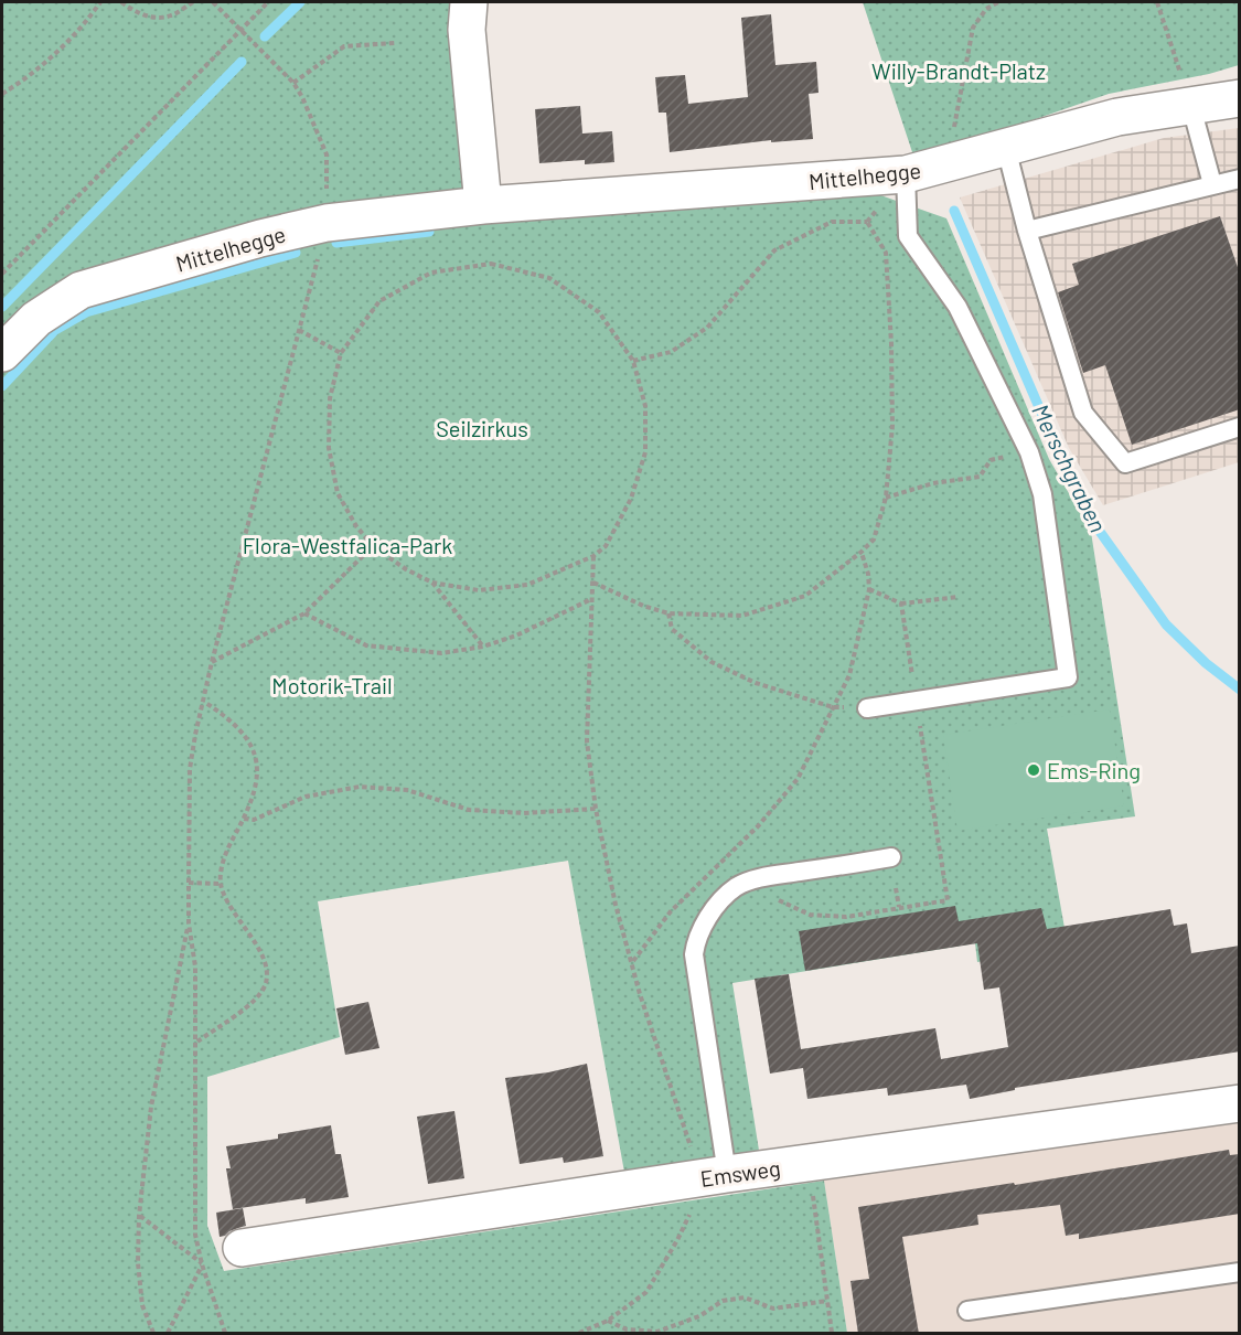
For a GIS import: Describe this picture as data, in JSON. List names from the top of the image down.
{
  "streets": {
    "street": ["Mittelhegge", "Emsweg"]
  },
  "water": ["Merschgraben"],
  "parks": [
    "Willy-Brandt-Platz",
    "Seilzirkus",
    "Flora-Westfalica-Park",
    "Motorik-Trail"
  ],
  "places": ["Ems-Ring"]
}
